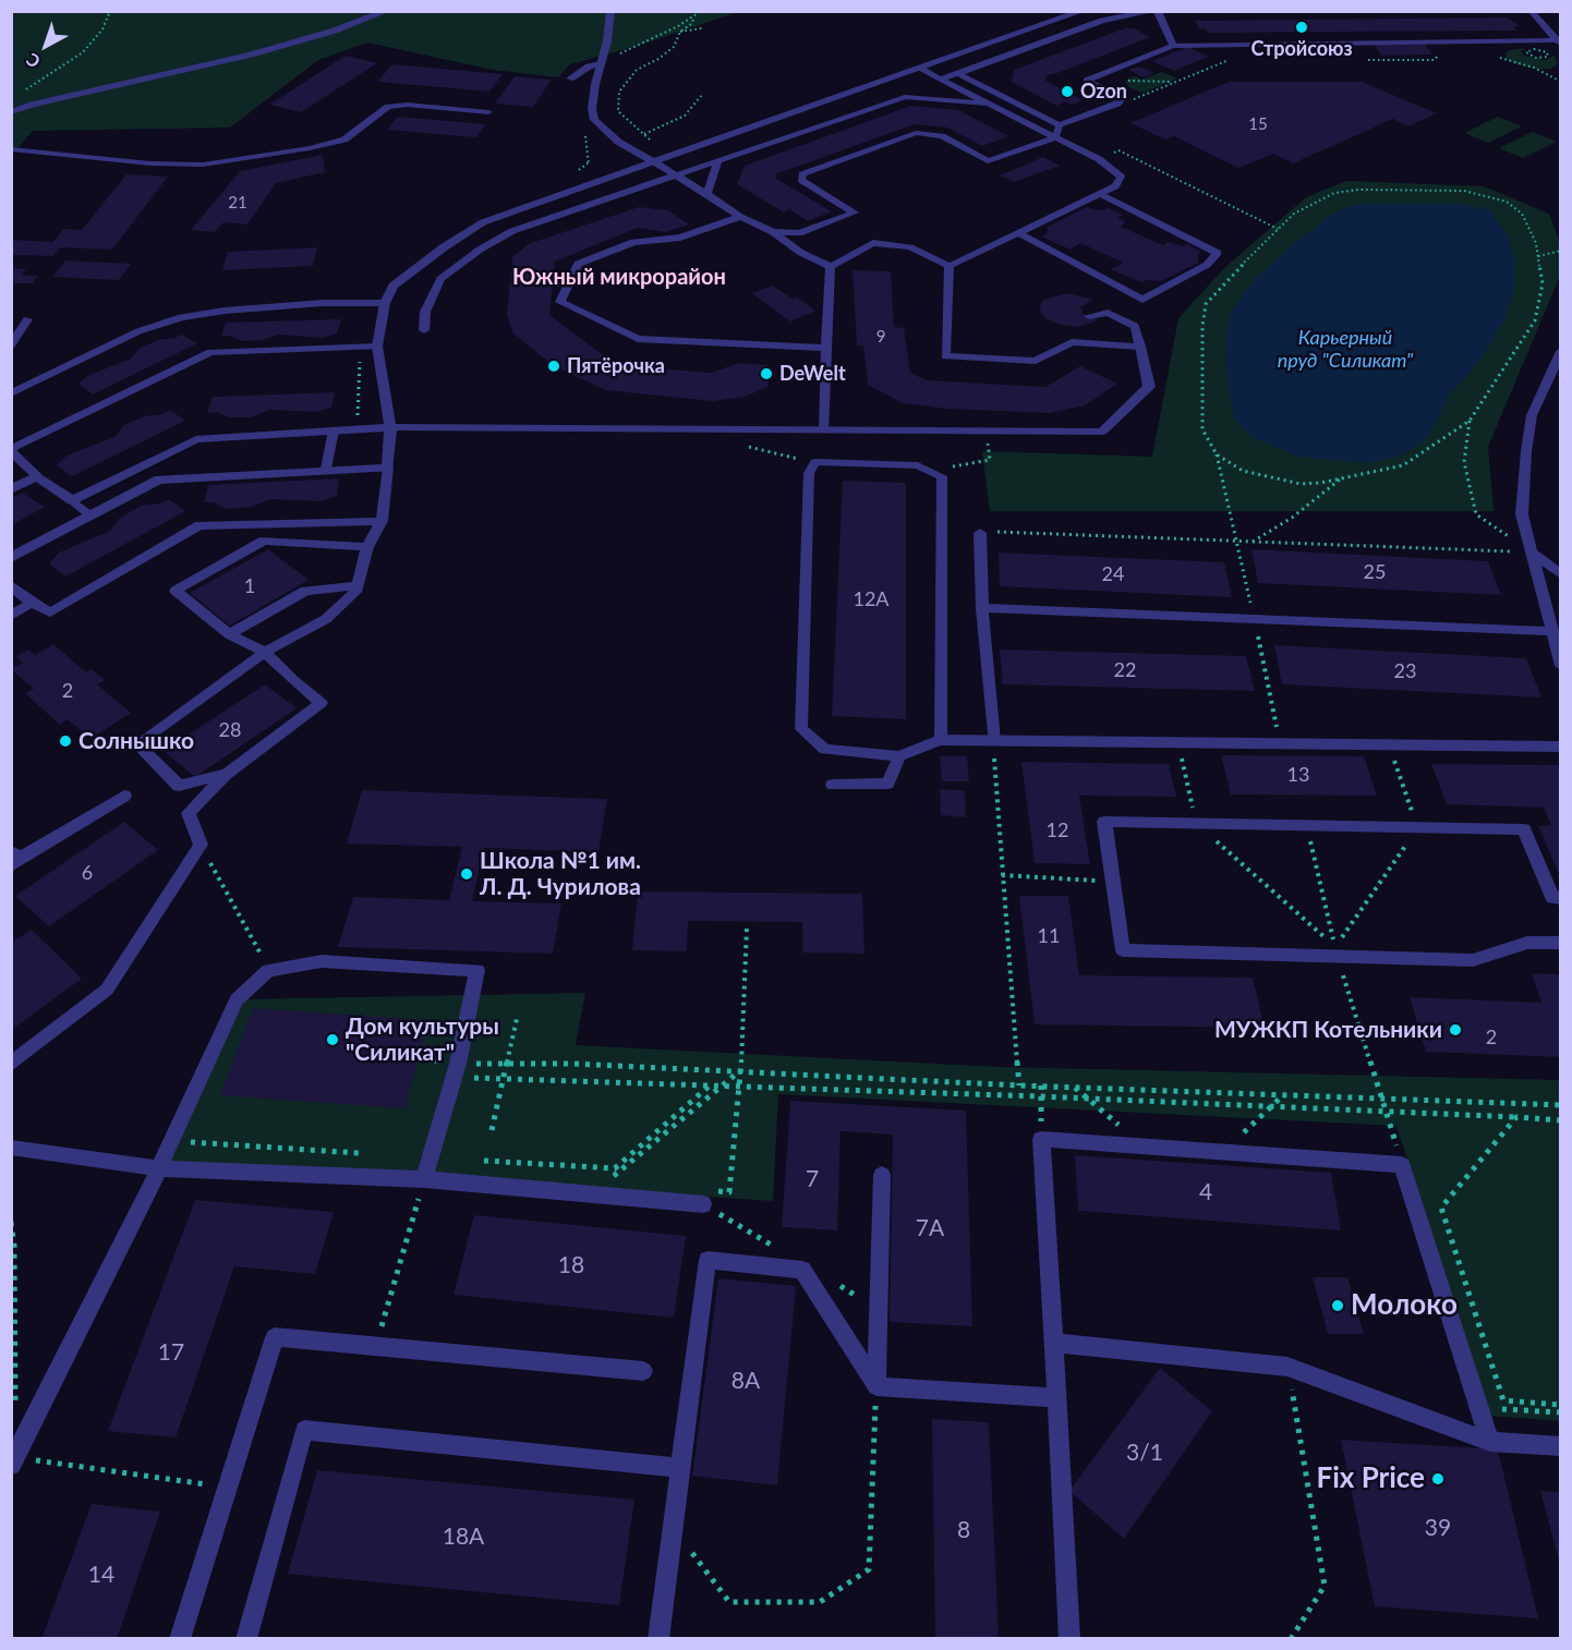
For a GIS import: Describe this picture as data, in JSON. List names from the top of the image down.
{
  "districts": ["Южный микрорайон"],
  "water": ["Карьерный пруд \"Силикат\""],
  "places": [
    "Стройсоюз",
    "Ozon",
    "Пятёрочка",
    "DeWelt",
    "Солнышко",
    "Школа №1 им. Л. Д. Чурилова",
    "МУЖКП Котельники",
    "Дом культуры \"Силикат\"",
    "Молоко",
    "Fix Price"
  ],
  "house_numbers": [
    "15",
    "21",
    "9",
    "25",
    "24",
    "1",
    "12А",
    "22",
    "23",
    "2",
    "28",
    "13",
    "12",
    "6",
    "11",
    "2",
    "7",
    "4",
    "7А",
    "18",
    "17",
    "8А",
    "3/1",
    "39",
    "8",
    "18А",
    "14"
  ],
  "north": "bottom left"
}
